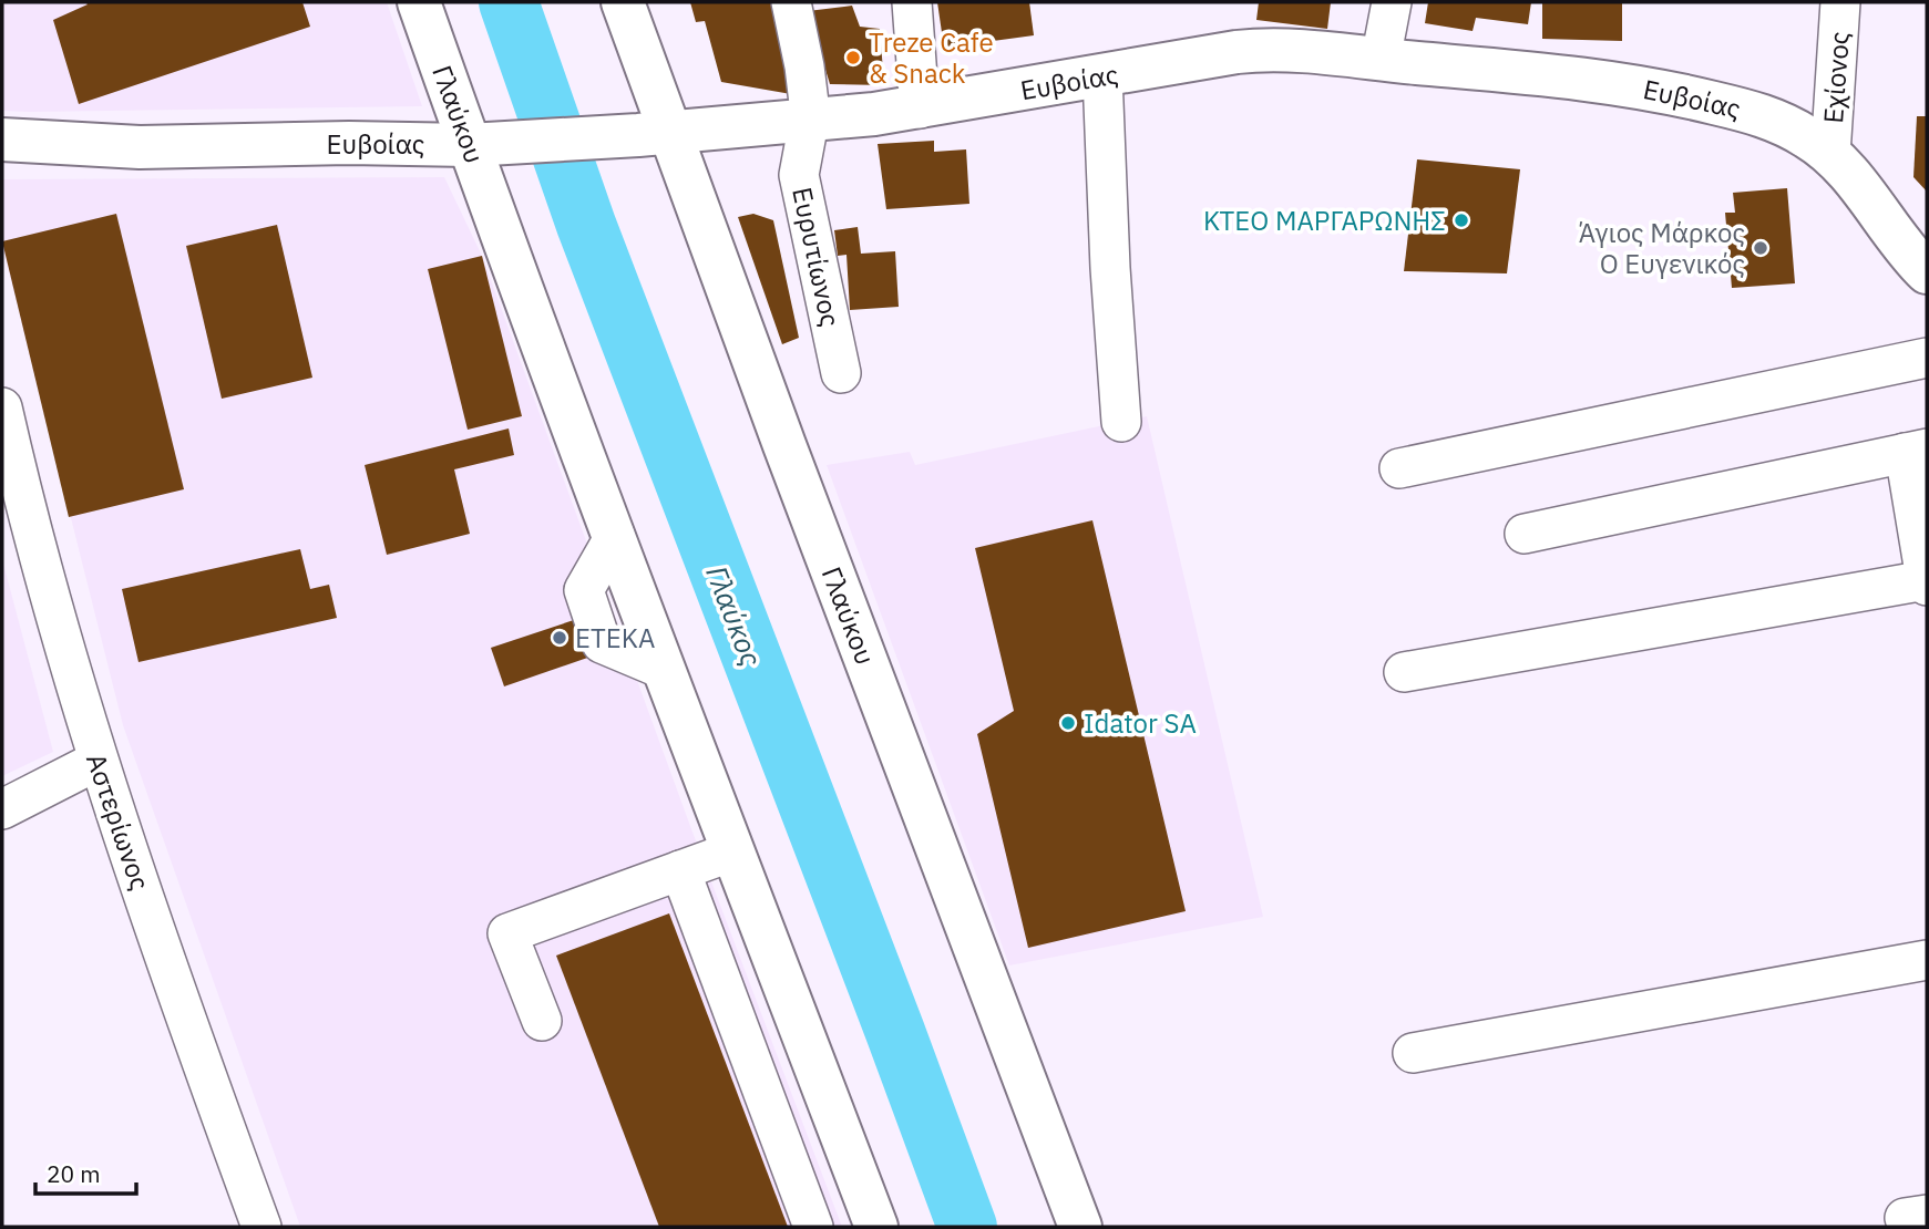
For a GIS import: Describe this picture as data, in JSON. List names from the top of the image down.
{
  "streets": {
    "main road": ["Ευβοίας", "Γλαύκου"],
    "street": ["Εχίονος", "Ευρυτίωνος", "Αστερίωνος"]
  },
  "crossings": [
    ["Εχίονος", "Ευβοίας"],
    ["Ευβοίας", "Γλαύκου"],
    ["Ευβοίας", "Ευρυτίωνος"]
  ],
  "water": ["Γλαύκος"],
  "places": [
    "Treze Cafe & Snack",
    "ΚΤΕΟ ΜΑΡΓΑΡΩΝΗΣ",
    "Άγιος Μάρκος Ο Ευγενικός",
    "ΕΤΕΚΑ",
    "Idator SA"
  ],
  "scale_bar": "20 m"
}
